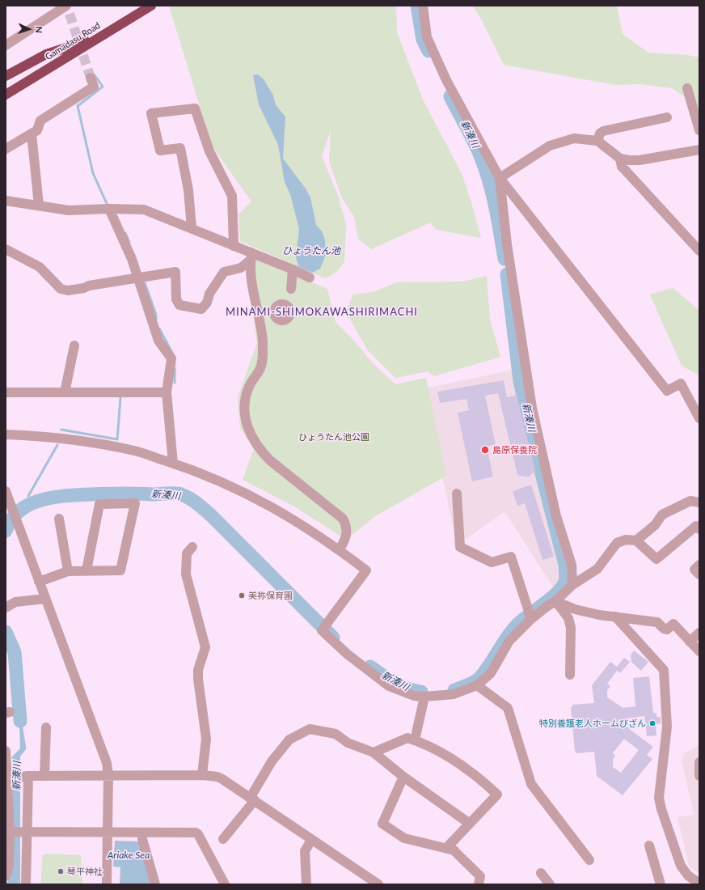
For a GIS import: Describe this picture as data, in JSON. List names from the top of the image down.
{
  "streets": {
    "highway": ["Gamadasu Road"]
  },
  "districts": ["MINAMI-SHIMOKAWASHIRIMACHI"],
  "water": ["新湊川", "ひょうたん池", "Ariake Sea"],
  "parks": ["ひょうたん池公園"],
  "places": [
    "島原保養院",
    "美祢保育園",
    "特別養護老人ホームびざん",
    "琴平神社"
  ],
  "north": "right"
}
